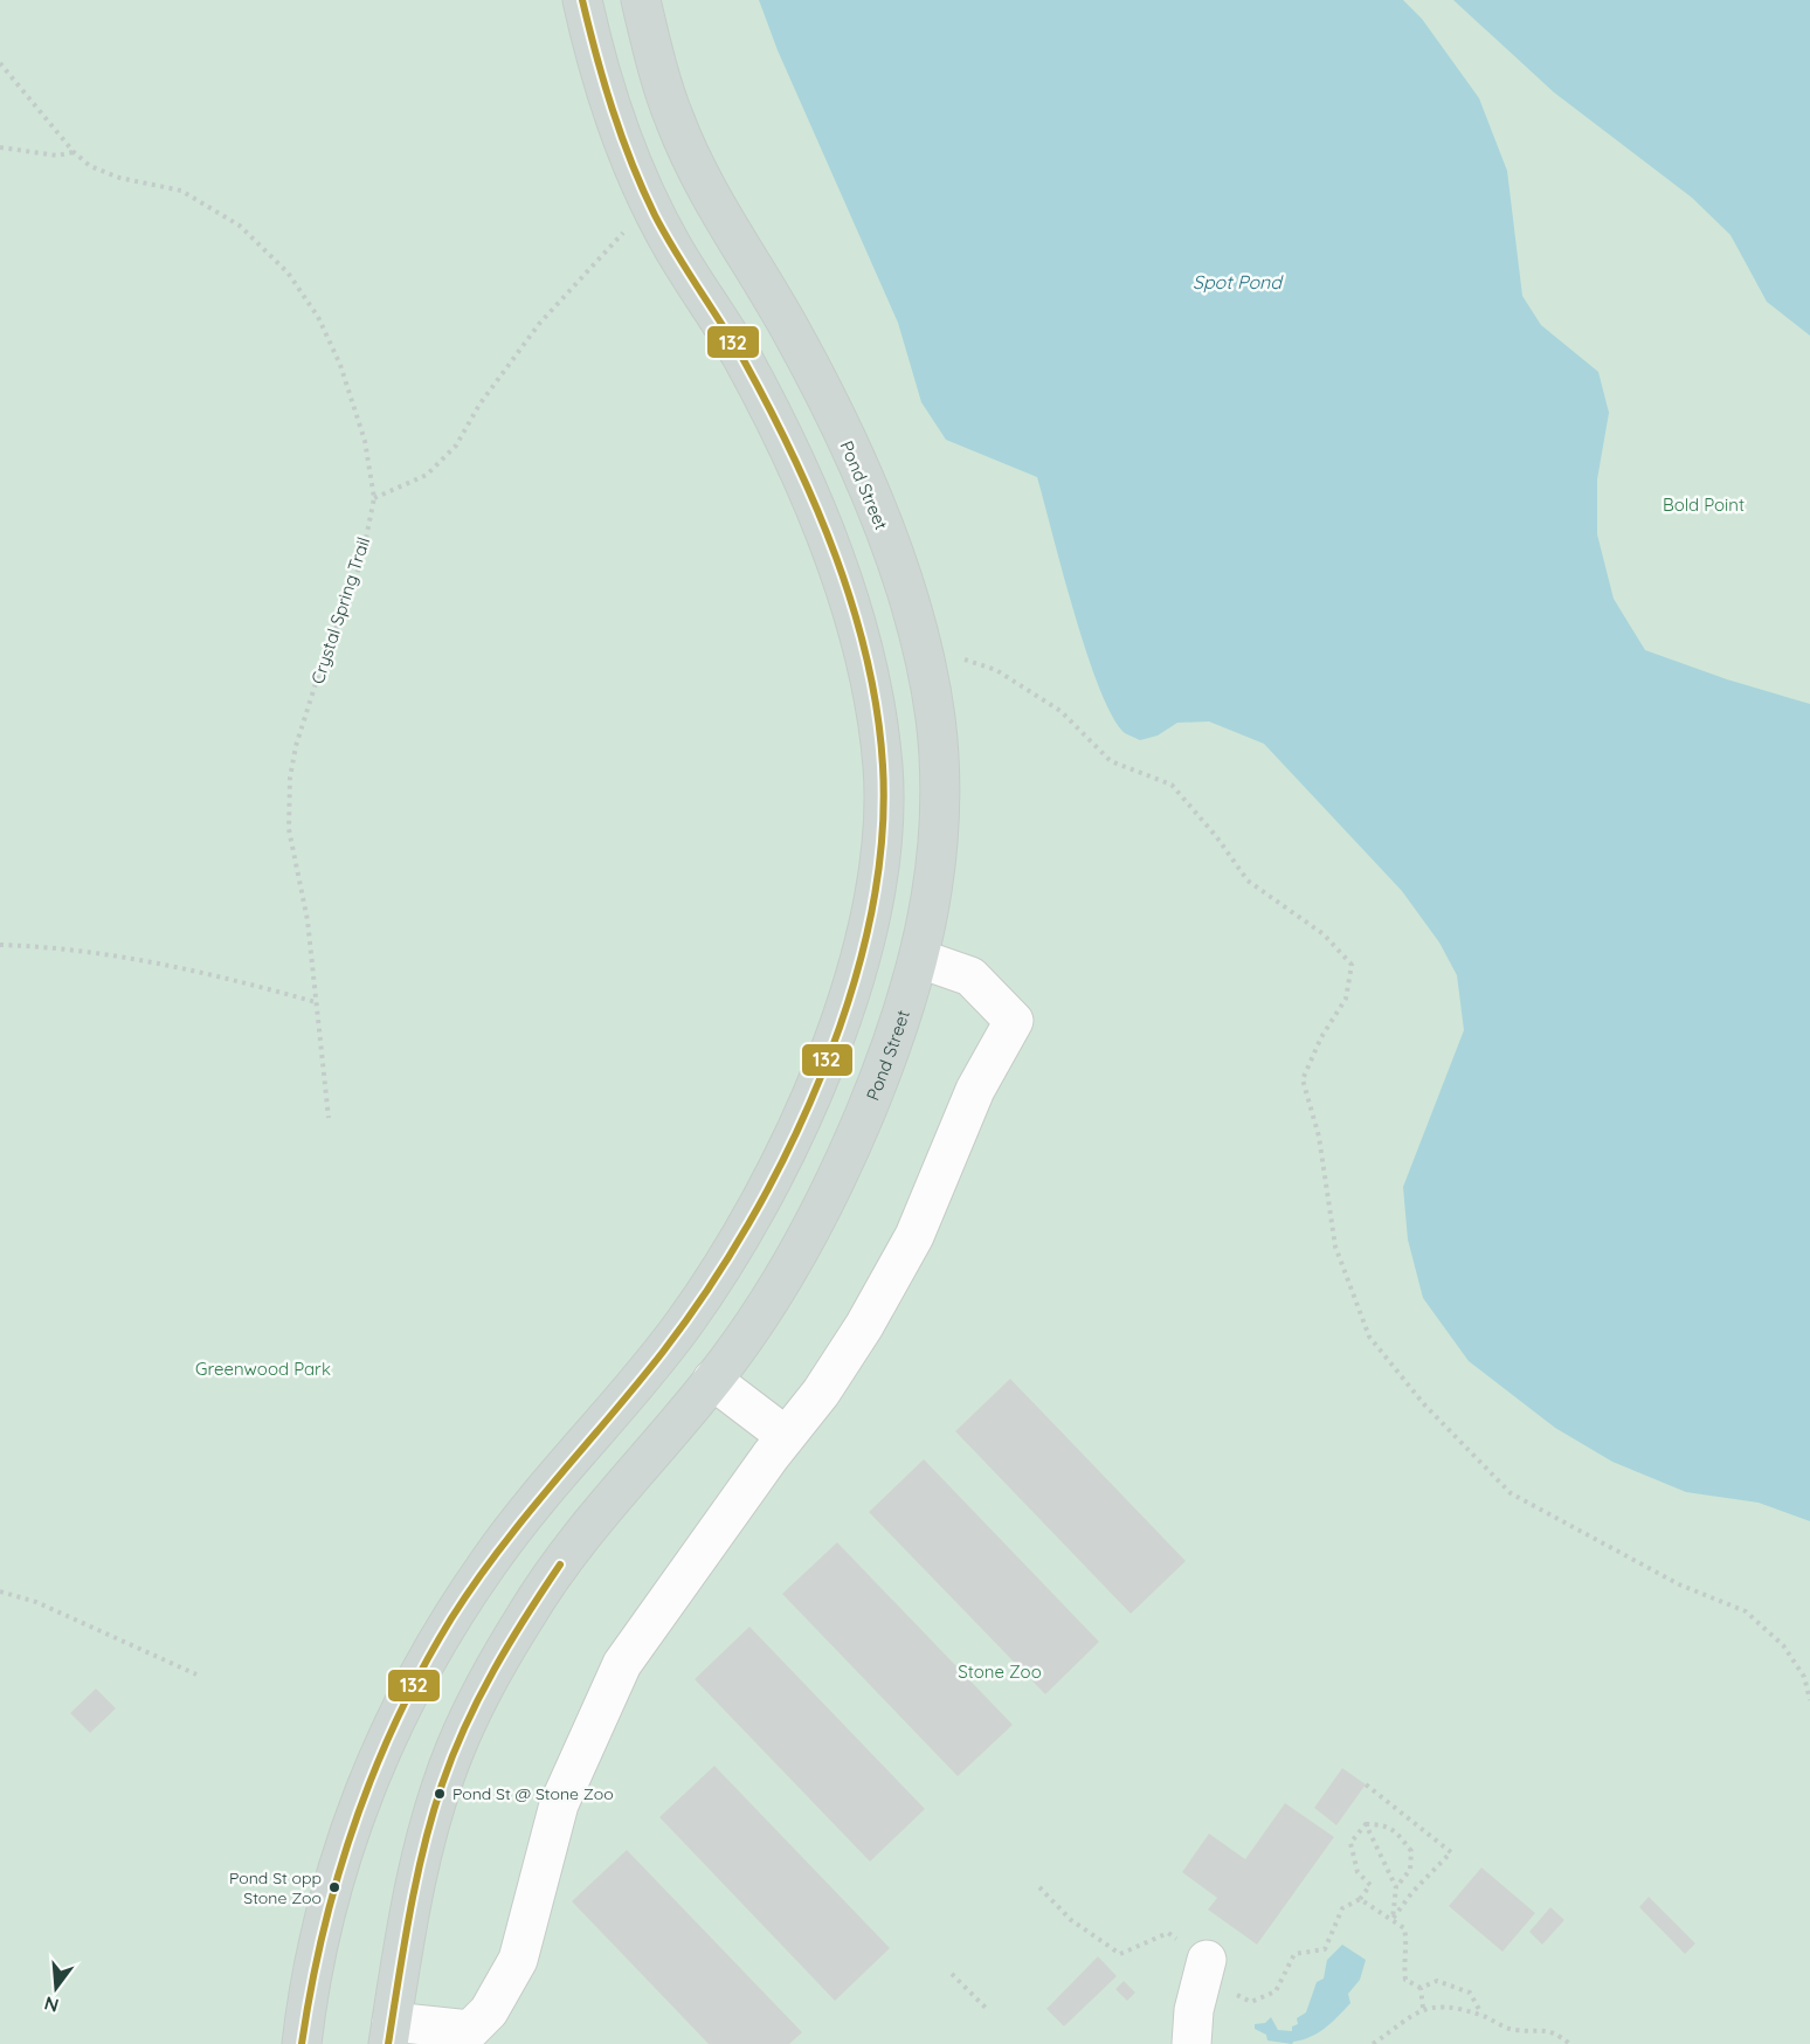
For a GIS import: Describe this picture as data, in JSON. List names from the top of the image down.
{
  "streets": {
    "main road": ["Pond Street"],
    "path": ["Crystal Spring Trail"]
  },
  "water": ["Spot Pond"],
  "parks": ["Bold Point", "Greenwood Park", "Stone Zoo"],
  "places": ["Pond St @ Stone Zoo", "Pond St opp Stone Zoo"],
  "lines": ["transit line 132"],
  "north": "bottom"
}
